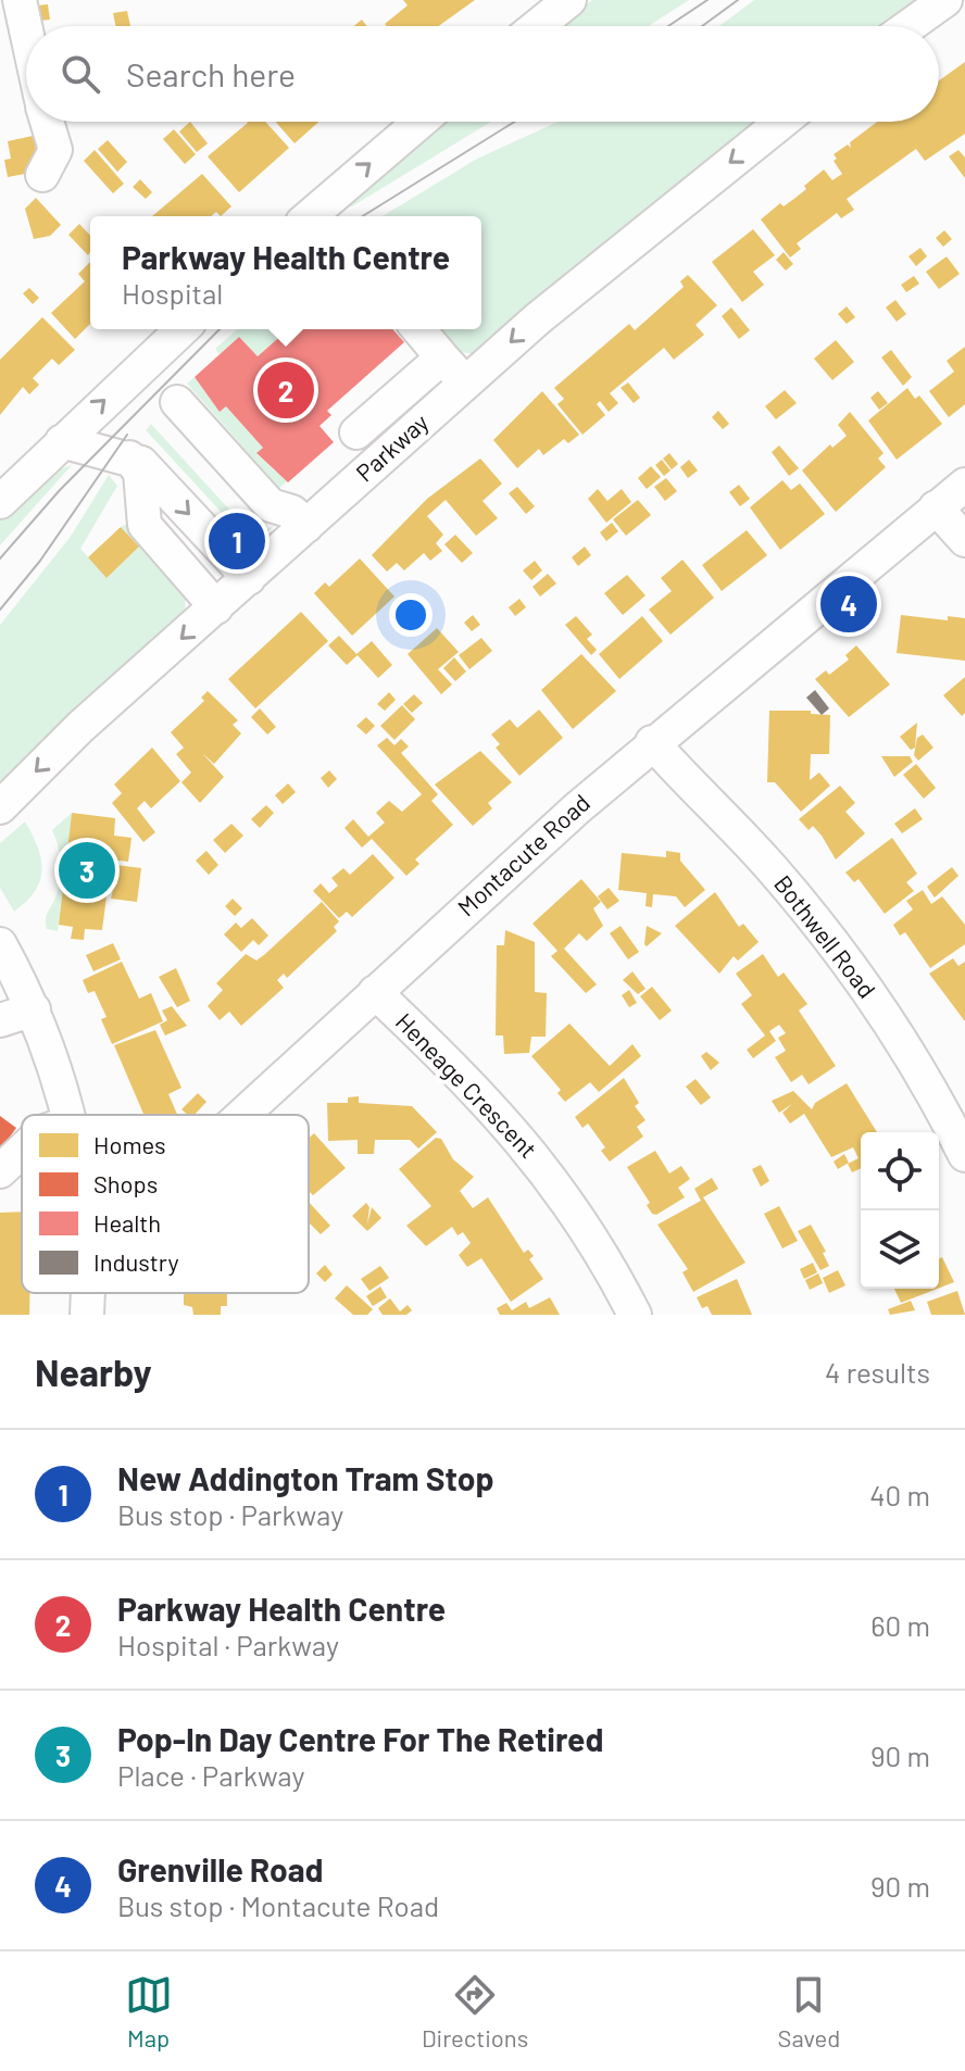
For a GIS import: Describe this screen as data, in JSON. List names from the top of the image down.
{
  "streets": {
    "street": [
      "Parkway",
      "Montacute Road",
      "Bothwell Road",
      "Heneage Crescent"
    ]
  },
  "crossings": [
    ["Montacute Road", "Bothwell Road"],
    ["Montacute Road", "Heneage Crescent"]
  ],
  "legend": [
    "Homes",
    "Shops",
    "Health",
    "Industry"
  ],
  "page": {
    "search": "Search here",
    "popup": ["Parkway Health Centre", "Hospital"],
    "pins": [
      "2",
      "1",
      "4",
      "3"
    ],
    "heading": ["Nearby", "4 results"],
    "list": [
      {
        "mark": "1",
        "name": "New Addington Tram Stop",
        "note": "Bus stop · Parkway",
        "value": "40 m"
      },
      {
        "mark": "2",
        "name": "Parkway Health Centre",
        "note": "Hospital · Parkway",
        "value": "60 m"
      },
      {
        "mark": "3",
        "name": "Pop-In Day Centre For The Retired",
        "note": "Place · Parkway",
        "value": "90 m"
      },
      {
        "mark": "4",
        "name": "Grenville Road",
        "note": "Bus stop · Montacute Road",
        "value": "90 m"
      }
    ],
    "nav": ["Map", "Directions", "Saved"]
  }
}
